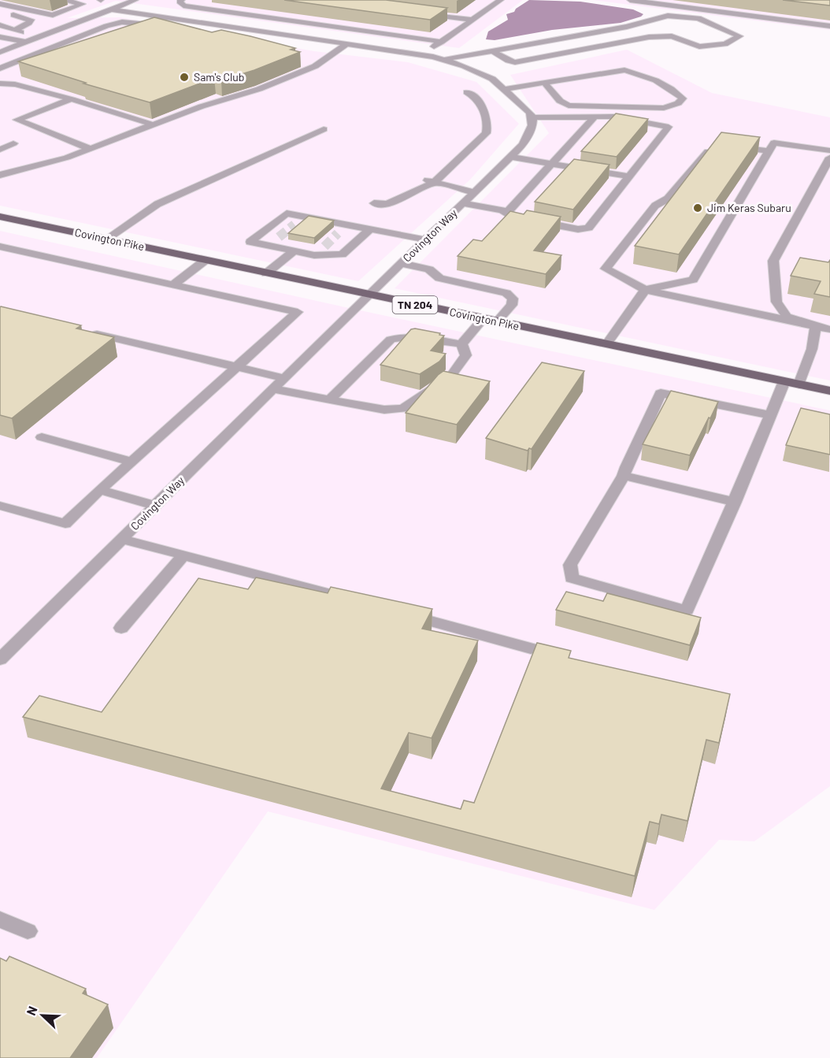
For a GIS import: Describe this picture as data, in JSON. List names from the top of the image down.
{
  "streets": {
    "main road": ["Covington Pike", "TN 204"],
    "street": ["Covington Way"]
  },
  "crossings": [
    ["Covington Way", "Covington Pike"]
  ],
  "places": ["Sam's Club", "Jim Keras Subaru"],
  "north": "top left"
}
